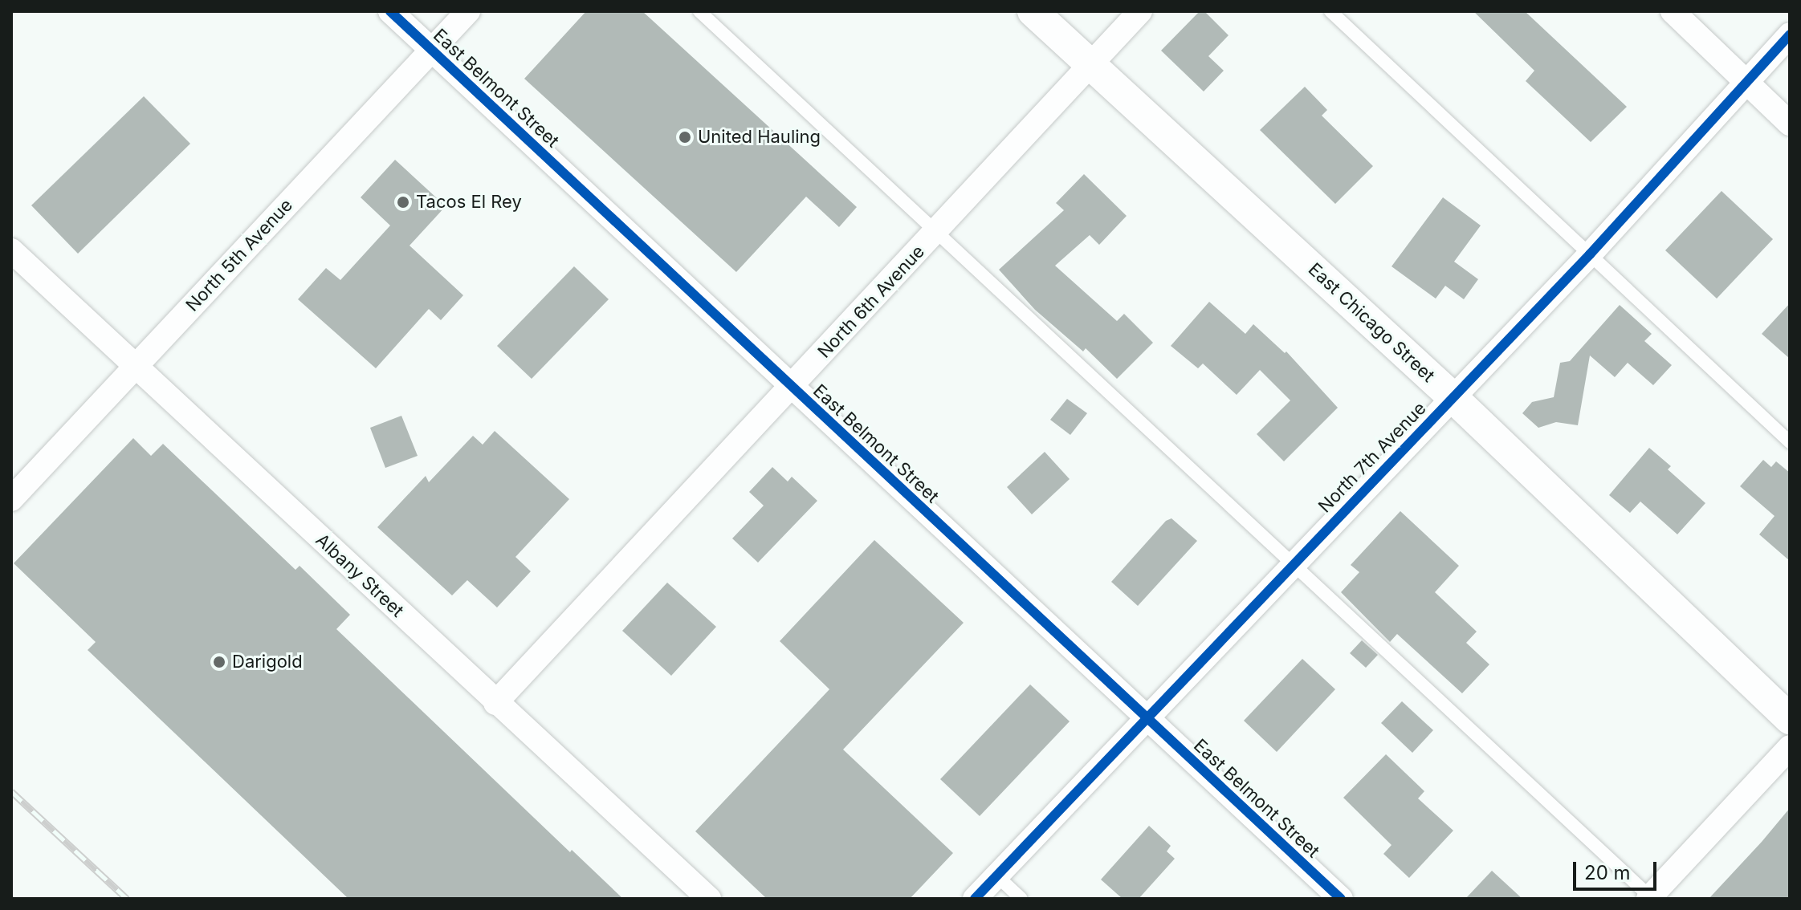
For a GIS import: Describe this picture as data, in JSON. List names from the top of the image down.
{
  "streets": {
    "street": [
      "East Belmont Street",
      "North 5th Avenue",
      "North 6th Avenue",
      "East Chicago Street",
      "North 7th Avenue",
      "Albany Street"
    ]
  },
  "crossings": [
    ["East Belmont Street", "North 5th Avenue"],
    ["East Belmont Street", "North 6th Avenue"],
    ["East Belmont Street", "North 7th Avenue"],
    ["North 5th Avenue", "Albany Street"],
    ["North 6th Avenue", "East Chicago Street"],
    ["North 6th Avenue", "Albany Street"],
    ["East Chicago Street", "North 7th Avenue"]
  ],
  "places": ["United Hauling", "Tacos El Rey", "Darigold"],
  "scale_bar": "20 m"
}
